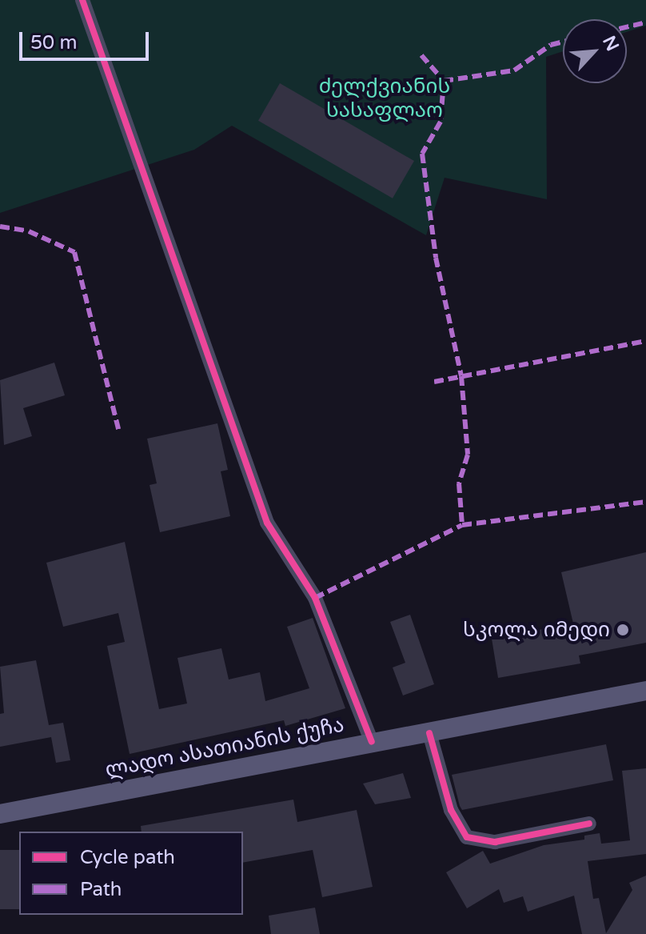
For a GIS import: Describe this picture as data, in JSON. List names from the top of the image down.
{
  "streets": {
    "main road": ["ლადო ასათიანის ქუჩა"]
  },
  "parks": ["ძელქვიანის სასაფლაო"],
  "places": ["სკოლა იმედი"],
  "legend": ["Cycle path", "Path"],
  "scale_bar": "50 m",
  "north": "top right"
}
